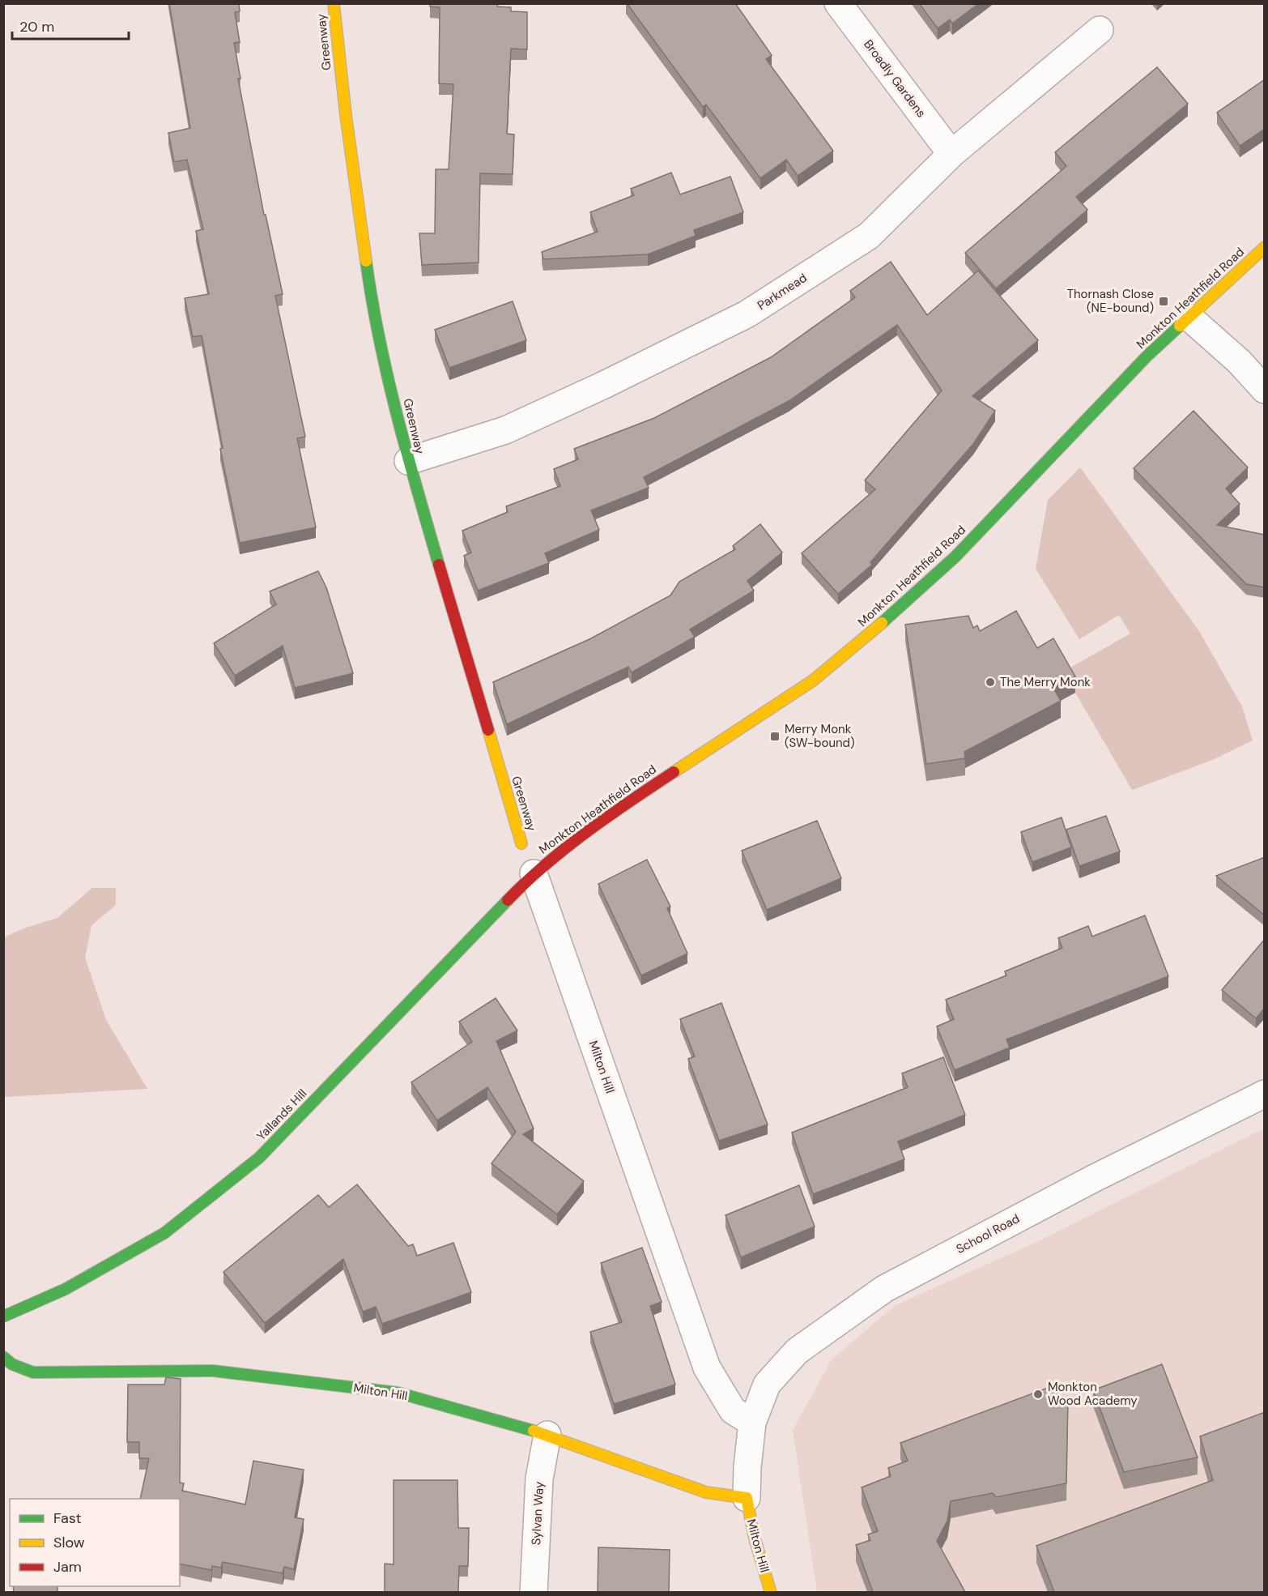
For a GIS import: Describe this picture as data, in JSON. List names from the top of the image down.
{
  "streets": {
    "street": [
      "Greenway",
      "Broadly Gardens",
      "Parkmead",
      "Monkton Heathfield Road",
      "Milton Hill",
      "Yallands Hill",
      "School Road",
      "Sylvan Way"
    ]
  },
  "crossings": [
    ["Greenway", "Parkmead"],
    ["Broadly Gardens", "Parkmead"],
    ["Monkton Heathfield Road", "Milton Hill"],
    ["Monkton Heathfield Road", "Yallands Hill"],
    ["Milton Hill", "Yallands Hill"],
    ["Milton Hill", "School Road"],
    ["Milton Hill", "Sylvan Way"]
  ],
  "places": {
    "transit": ["Thornash Close (NE-bound)", "Merry Monk (SW-bound)"],
    "other": ["The Merry Monk", "Monkton Wood Academy"]
  },
  "legend": ["Fast", "Slow", "Jam"],
  "scale_bar": "20 m"
}
